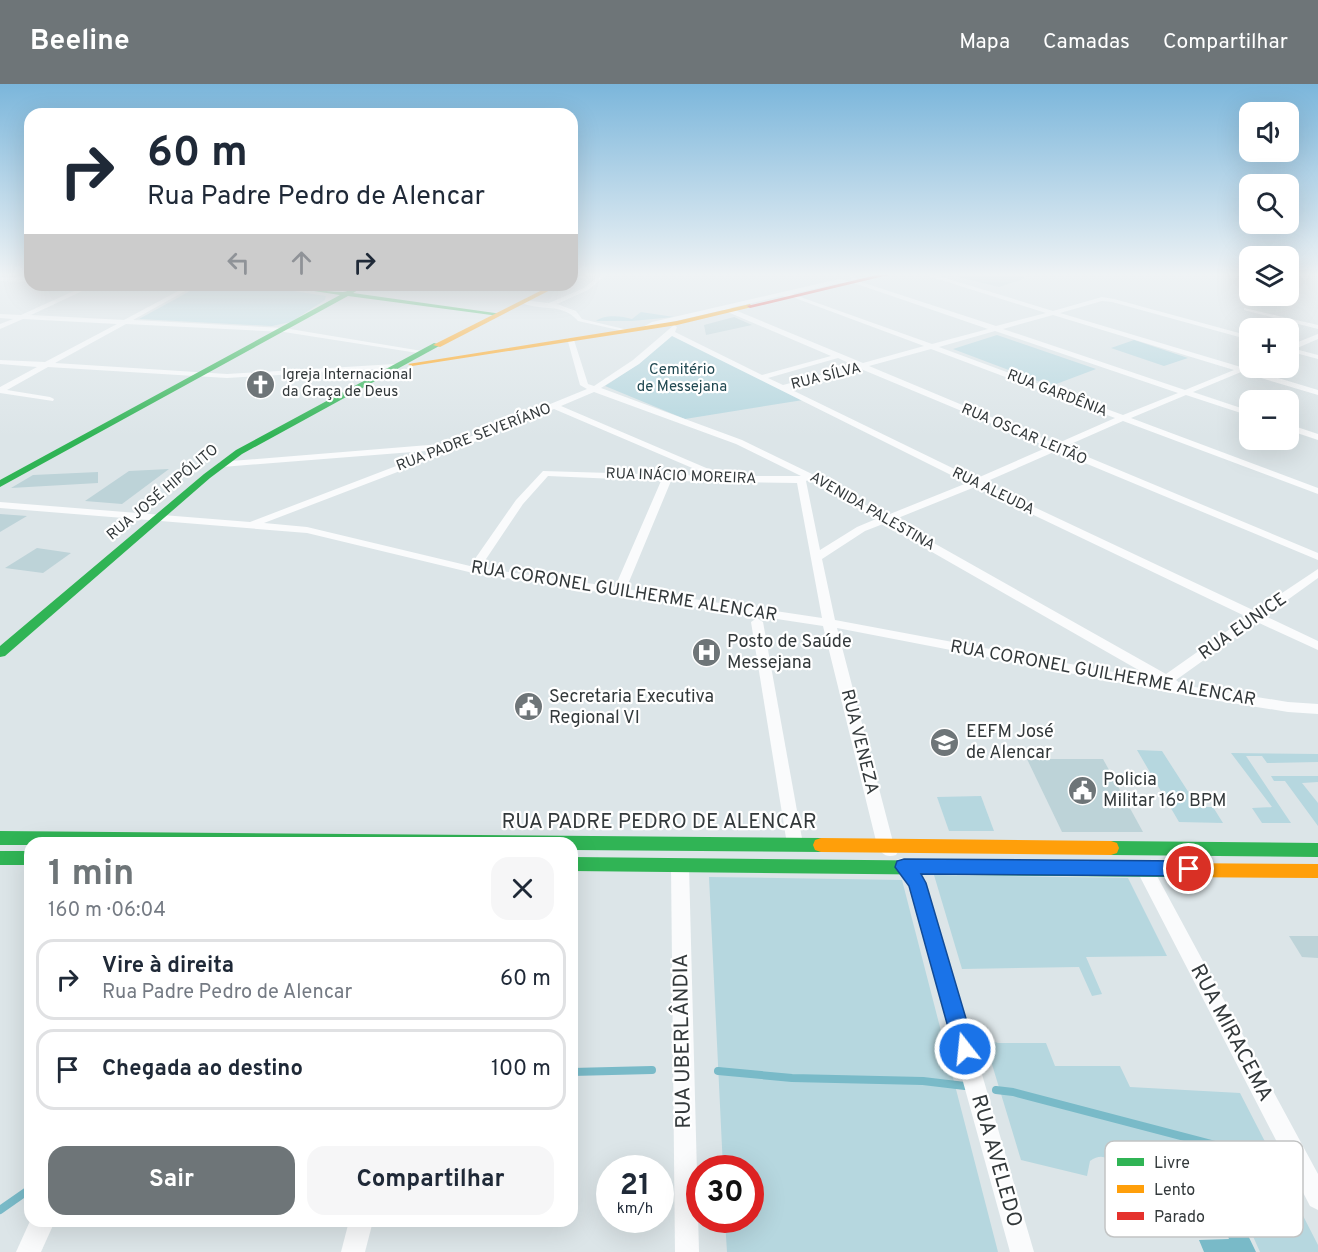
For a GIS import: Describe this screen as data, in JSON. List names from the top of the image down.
{
  "streets": {
    "main road": ["RUA JOSÉ HIPÓLITO", "RUA PADRE PEDRO DE ALENCAR"],
    "street": [
      "RUA SÍLVA",
      "RUA GARDÊNIA",
      "RUA OSCAR LEITÃO",
      "RUA PADRE SEVERÍANO",
      "RUA INÁCIO MOREIRA",
      "RUA ALEUDA",
      "AVENIDA PALESTINA",
      "RUA CORONEL GUILHERME ALENCAR",
      "RUA EUNICE",
      "RUA VENEZA",
      "RUA MIRACEMA",
      "RUA UBERLÂNDIA",
      "RUA AVELEDO"
    ]
  },
  "crossings": [
    ["RUA SÍLVA", "RUA GARDÊNIA"],
    ["RUA SÍLVA", "RUA OSCAR LEITÃO"],
    ["RUA SÍLVA", "RUA ALEUDA"],
    ["RUA PADRE SEVERÍANO", "AVENIDA PALESTINA"],
    ["RUA PADRE SEVERÍANO", "RUA CORONEL GUILHERME ALENCAR"],
    ["RUA INÁCIO MOREIRA", "AVENIDA PALESTINA"],
    ["RUA INÁCIO MOREIRA", "RUA CORONEL GUILHERME ALENCAR"],
    ["RUA INÁCIO MOREIRA", "RUA VENEZA"],
    ["RUA ALEUDA", "RUA EUNICE"],
    ["RUA JOSÉ HIPÓLITO", "RUA CORONEL GUILHERME ALENCAR"],
    ["AVENIDA PALESTINA", "RUA CORONEL GUILHERME ALENCAR"],
    ["AVENIDA PALESTINA", "RUA EUNICE"],
    ["AVENIDA PALESTINA", "RUA VENEZA"],
    ["RUA CORONEL GUILHERME ALENCAR", "RUA VENEZA"],
    ["RUA VENEZA", "RUA PADRE PEDRO DE ALENCAR"],
    ["RUA VENEZA", "RUA AVELEDO"]
  ],
  "parks": ["Cemitério de Messejana"],
  "places": {
    "church": ["Igreja Internacional da Graça de Deus"],
    "hospital": ["Posto de Saúde Messejana"],
    "public building": ["Secretaria Executiva Regional VI", "Policia Militar 16º BPM"],
    "school or university": ["EEFM José de Alencar"]
  },
  "legend": ["Livre", "Lento", "Parado"],
  "page": {
    "header": "Beeline",
    "nav": ["Mapa", "Camadas", "Compartilhar"],
    "map_buttons": ["+", "−"],
    "turn": ["60 m", "Rua Padre Pedro de Alencar"],
    "heading": ["1 min", "160 m · 06:04"],
    "list": [
      {
        "name": "Vire à direita",
        "note": "Rua Padre Pedro de Alencar",
        "value": "60 m"
      },
      {
        "name": "Chegada ao destino",
        "value": "100 m"
      }
    ],
    "buttons": ["Sair", "Compartilhar"],
    "speed": "21 km/h",
    "limit": "30"
  }
}
